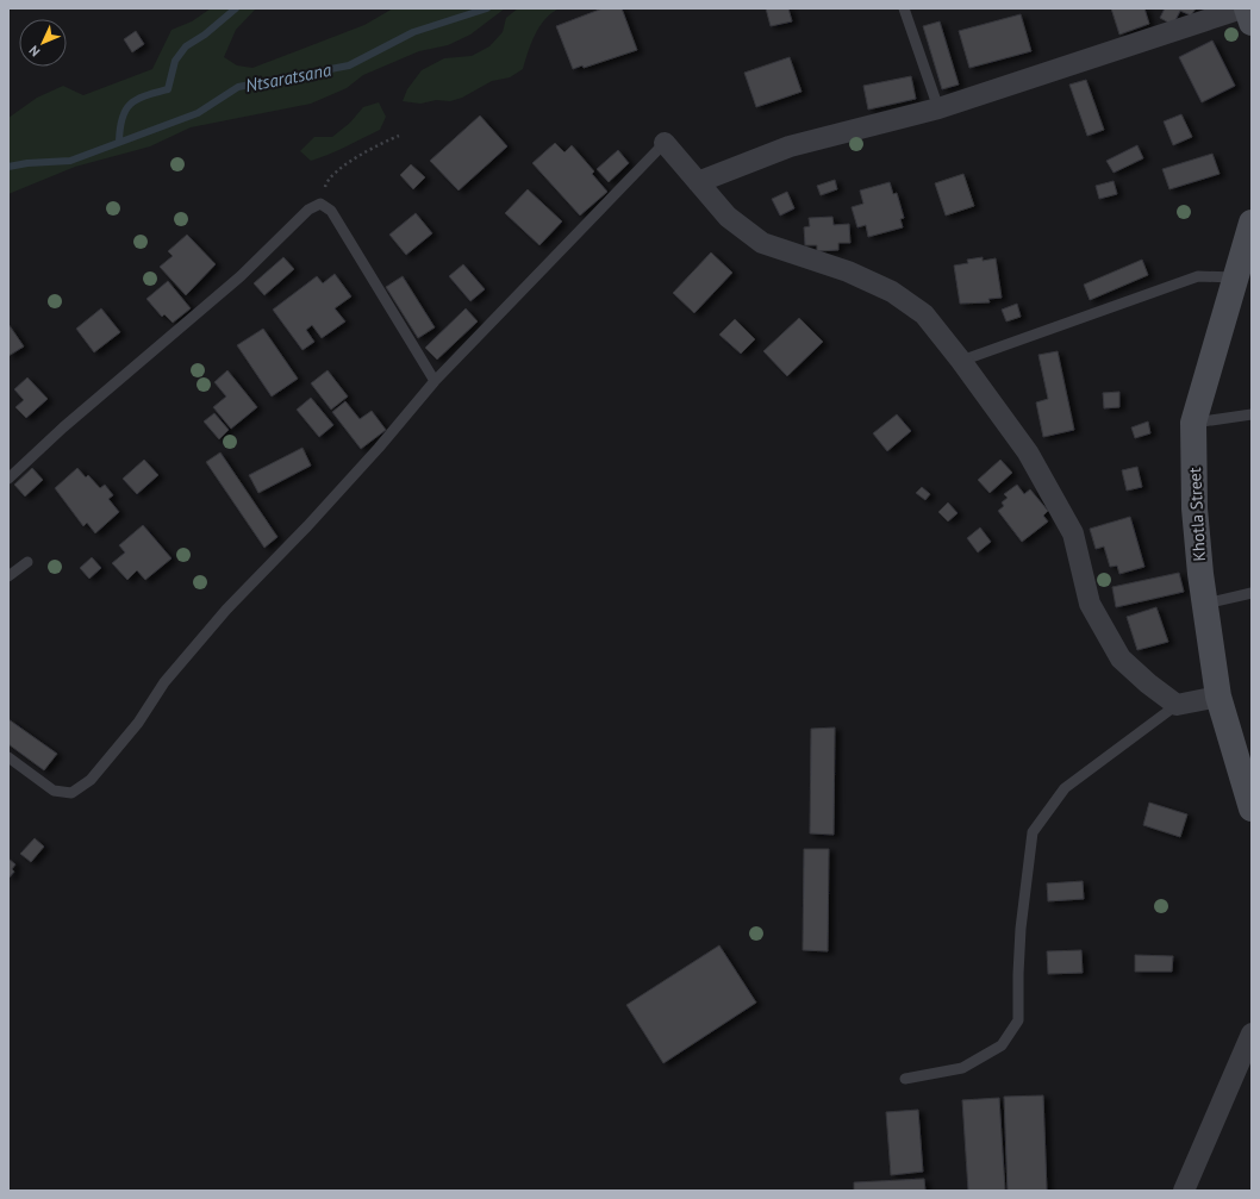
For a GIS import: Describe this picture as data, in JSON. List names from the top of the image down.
{
  "streets": {
    "street": ["Khotla Street"]
  },
  "water": ["Ntsaratsana"],
  "north": "bottom left"
}
